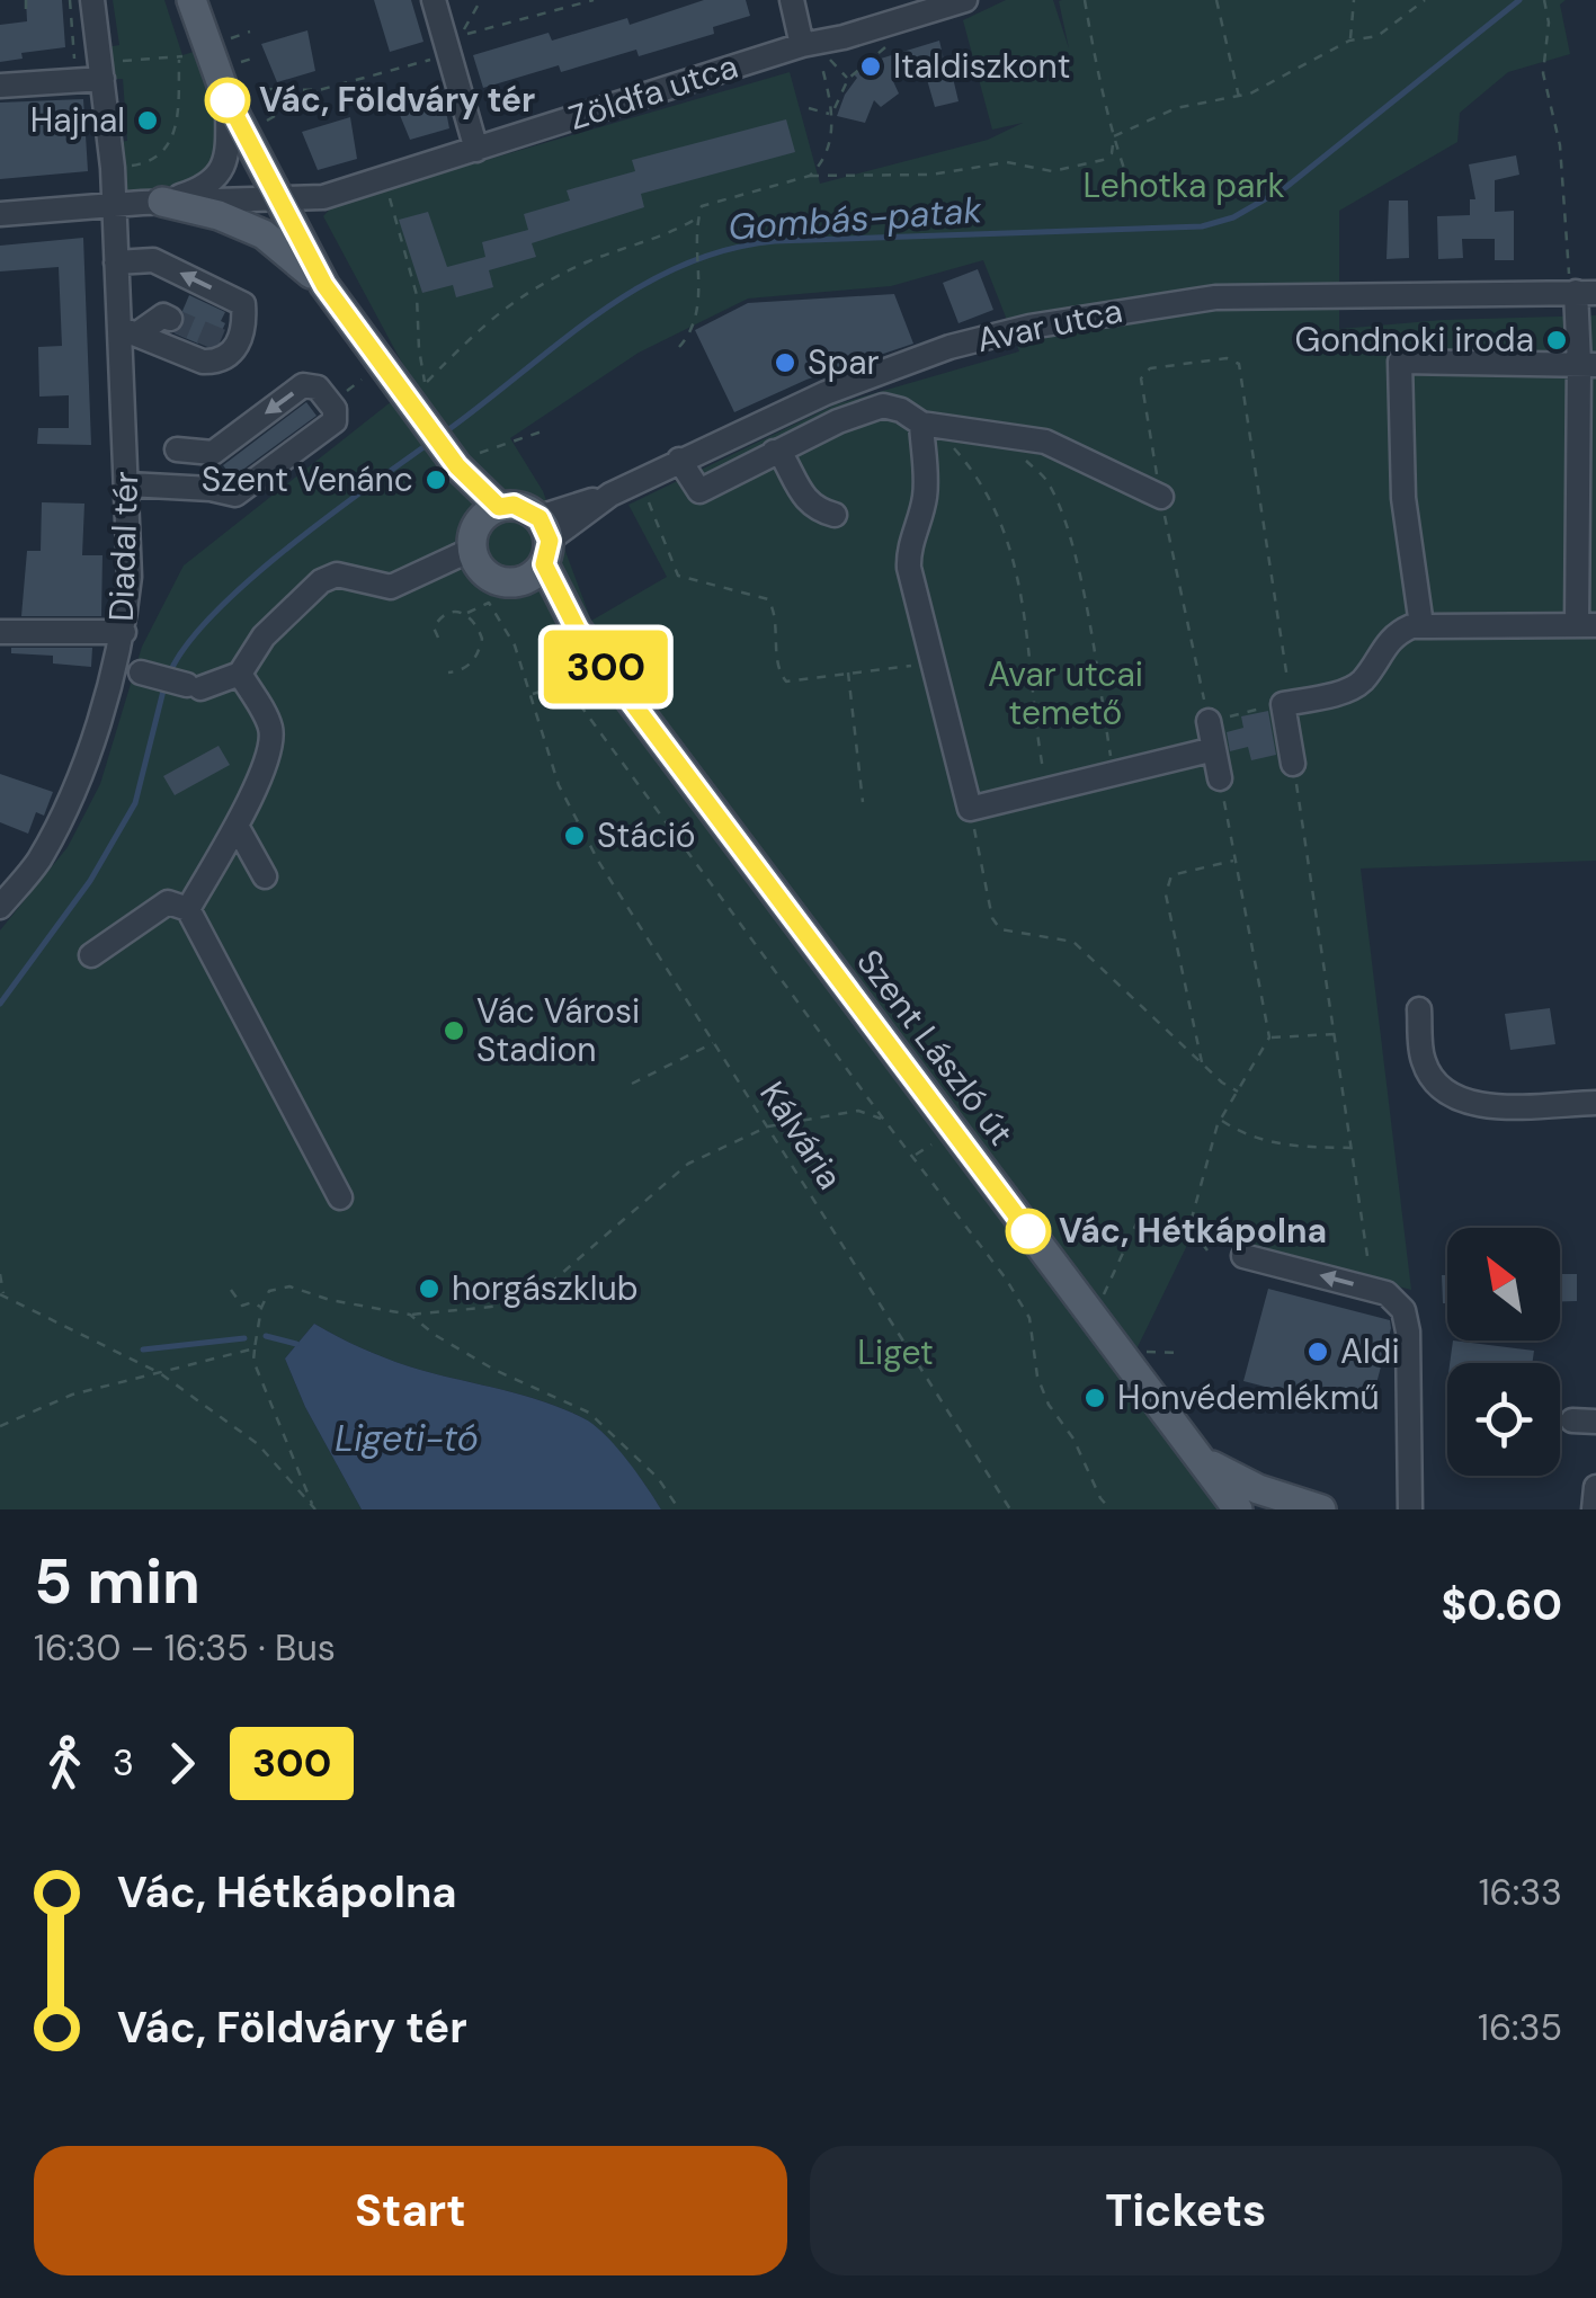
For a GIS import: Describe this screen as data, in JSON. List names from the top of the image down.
{
  "streets": {
    "main road": ["Szent László út"],
    "street": ["Zöldfa utca", "Avar utca", "Diadal tér"],
    "path": ["Kálvária"]
  },
  "crossings": [
    ["Avar utca", "Szent László út"]
  ],
  "water": ["Gombás-patak", "Ligeti-tó"],
  "parks": ["Lehotka park", "Avar utcai temető", "Liget"],
  "places": [
    "Italdiszkont",
    "Vác, Földváry tér",
    "Hajnal",
    "Gondnoki iroda",
    "Spar",
    "Szent Venánc",
    "Stáció",
    "Vác Városi Stadion",
    "Vác, Hétkápolna",
    "horgászklub",
    "Aldi",
    "Honvédemlékmű"
  ],
  "lines": ["bus line 300"],
  "north": "top left",
  "page": {
    "on_map": "300",
    "heading": ["5 min", "16:30 – 16:35 · Bus", "$0.60"],
    "legs": ["3", "300"],
    "list": [
      {
        "name": "Vác, Hétkápolna",
        "value": "16:33"
      },
      {
        "name": "Vác, Földváry tér",
        "value": "16:35"
      }
    ],
    "buttons": ["Start", "Tickets"]
  }
}
